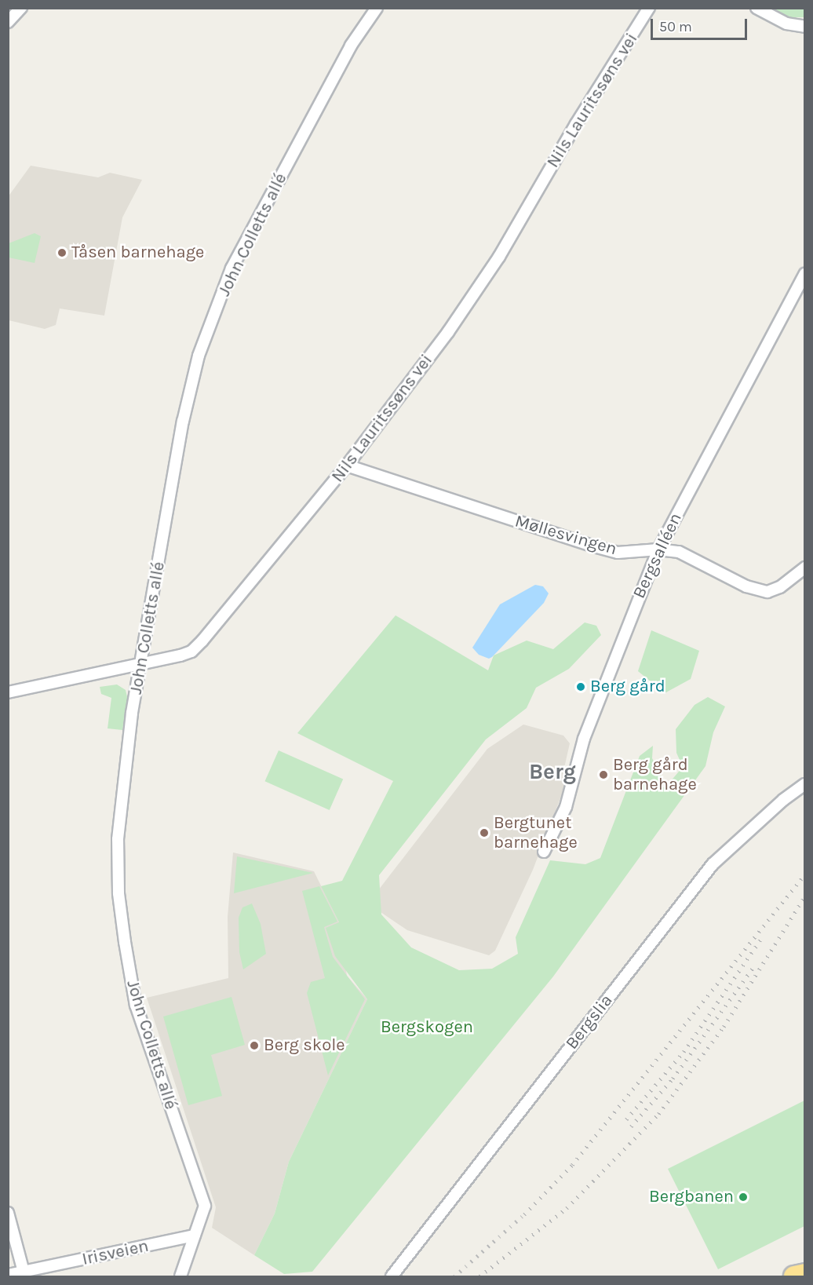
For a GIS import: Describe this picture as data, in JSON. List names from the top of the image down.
{
  "streets": {
    "street": [
      "Nils Lauritssøns vei",
      "John Colletts allé",
      "Møllesvingen",
      "Bergsalléen",
      "Bergslia",
      "Irisveien"
    ]
  },
  "crossings": [
    ["Nils Lauritssøns vei", "John Colletts allé"],
    ["Nils Lauritssøns vei", "Møllesvingen"],
    ["John Colletts allé", "Irisveien"],
    ["Møllesvingen", "Bergsalléen"]
  ],
  "districts": ["Berg"],
  "parks": ["Bergskogen"],
  "places": [
    "Tåsen barnehage",
    "Berg gård",
    "Berg gård barnehage",
    "Bergtunet barnehage",
    "Berg skole",
    "Bergbanen"
  ],
  "scale_bar": "50 m"
}
